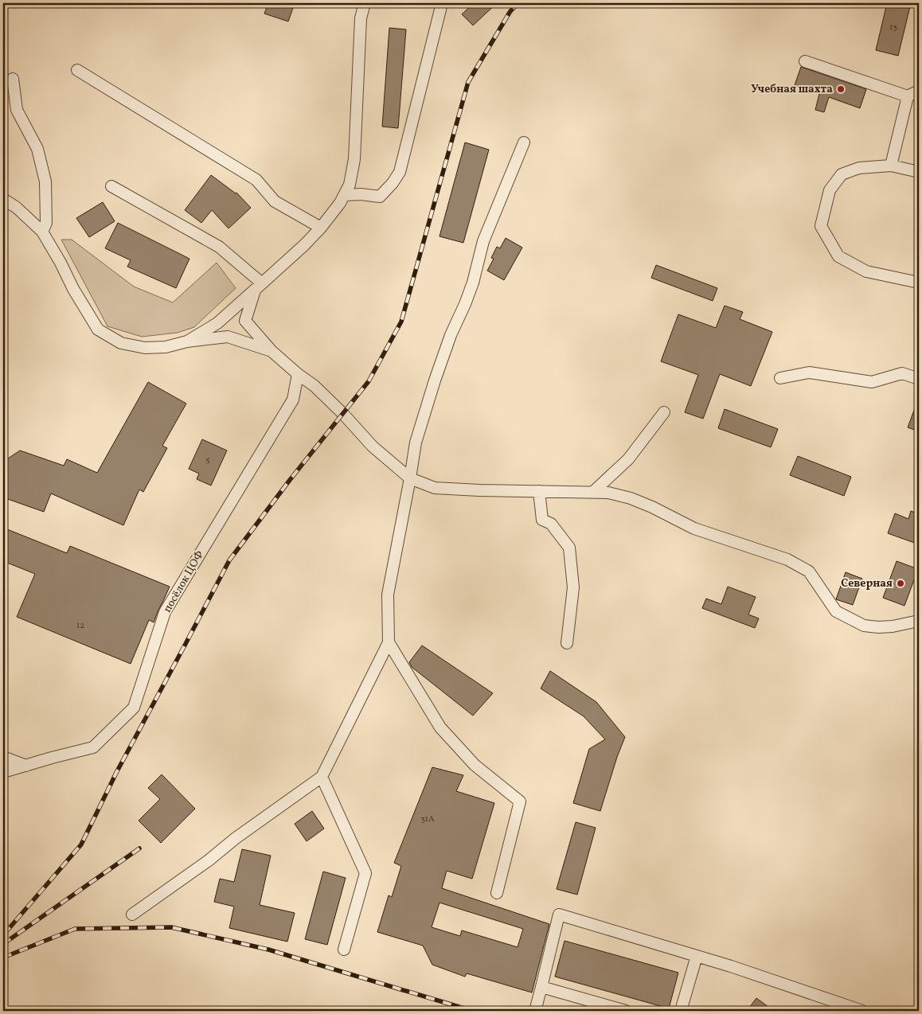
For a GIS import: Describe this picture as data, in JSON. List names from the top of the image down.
{
  "streets": {
    "street": ["посёлок ЦОФ"]
  },
  "places": ["Учебная шахта", "Северная"],
  "house_numbers": [
    "13",
    "5",
    "12",
    "31А"
  ]
}
